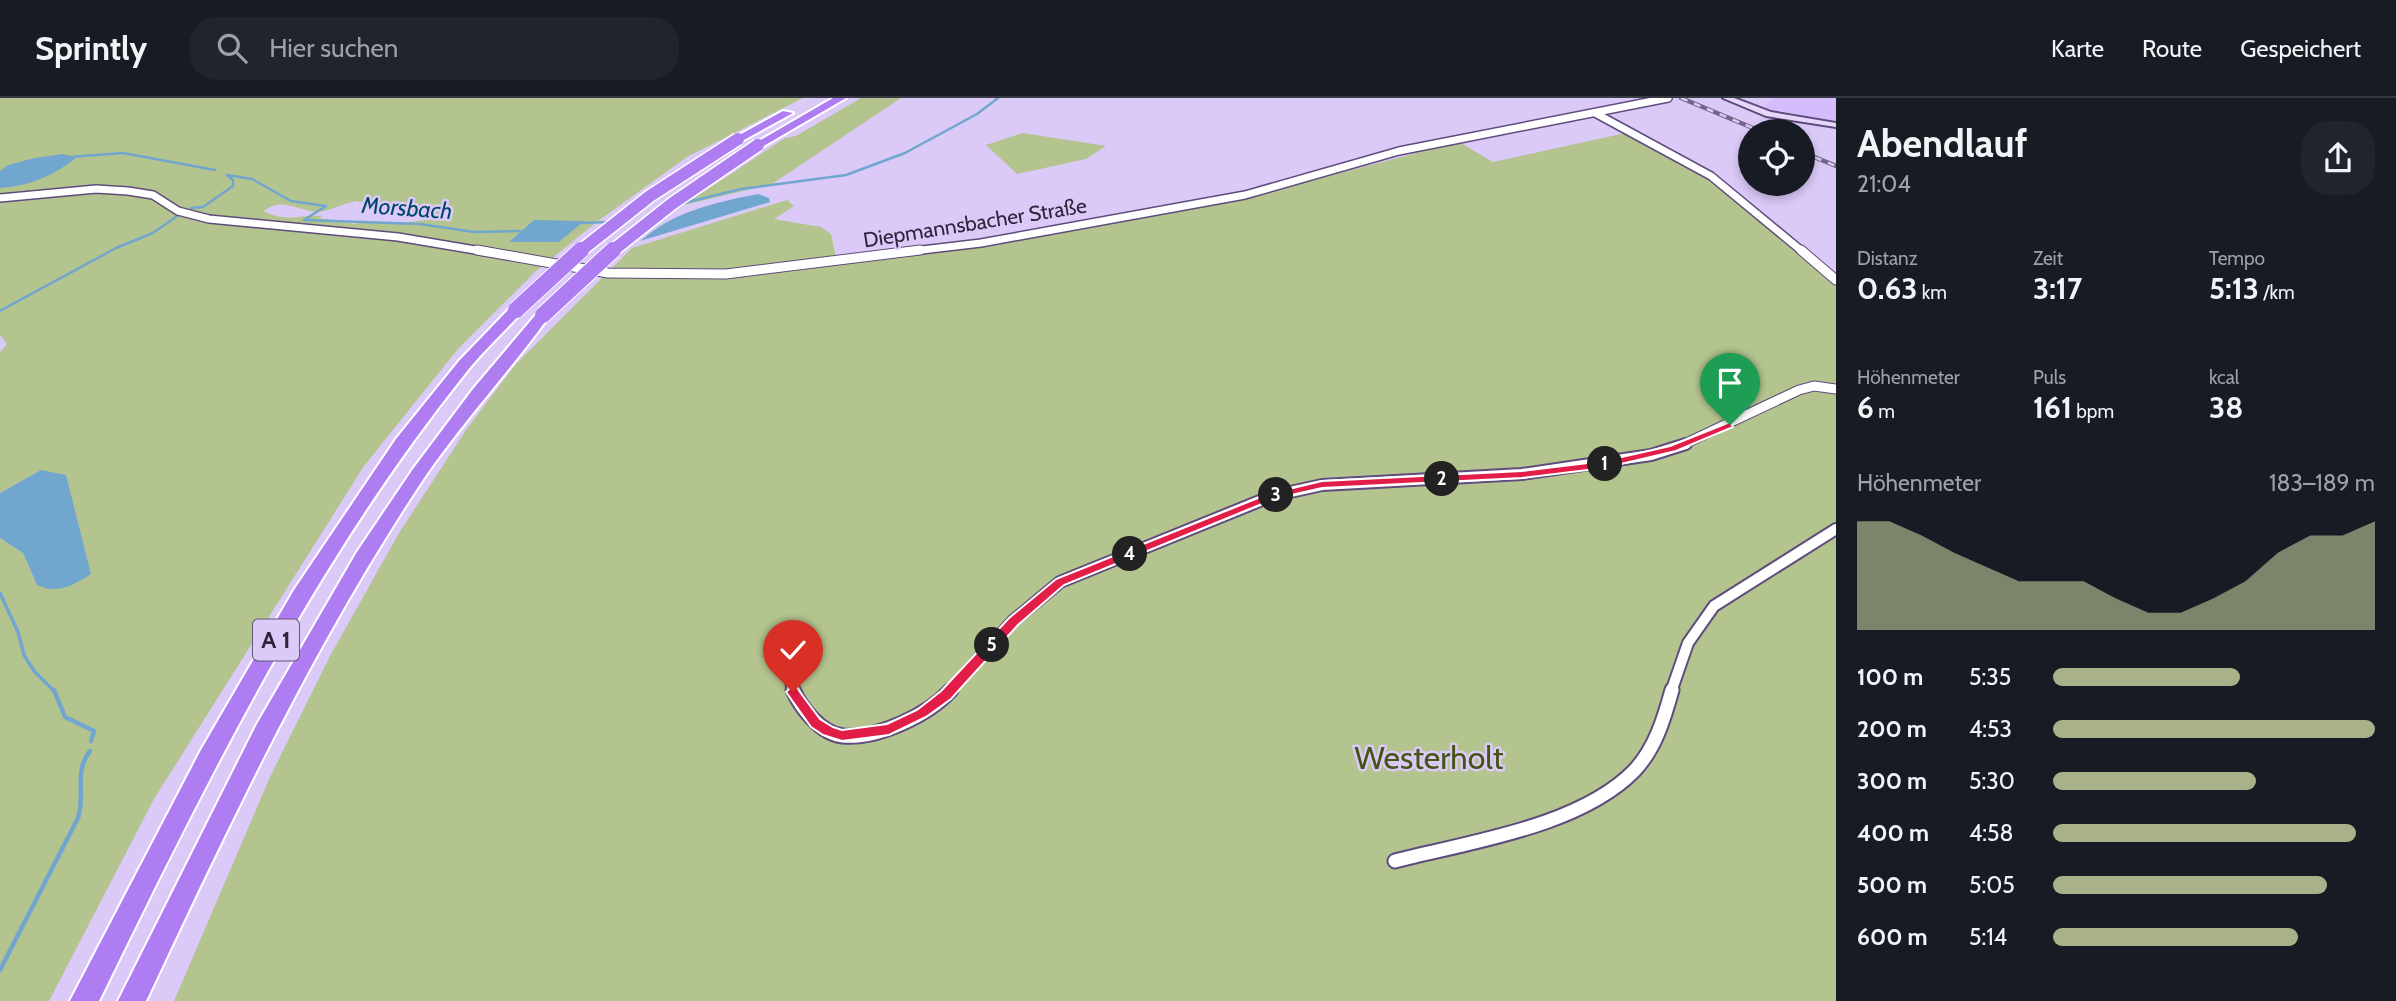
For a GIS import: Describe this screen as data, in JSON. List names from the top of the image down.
{
  "streets": {
    "highway": ["A 1"],
    "street": ["Diepmannsbacher Straße"]
  },
  "water": ["Morsbach"],
  "parks": ["Westerholt"],
  "page": {
    "header": "Sprintly",
    "search": "Hier suchen",
    "nav": ["Karte", "Route", "Gespeichert"],
    "heading": ["Abendlauf", "21:04"],
    "stats": [
      ["Distanz", "0.63 km"],
      ["Zeit", "3:17"],
      ["Tempo", "5:13 /km"],
      ["Höhenmeter", "6 m"],
      ["Puls", "161 bpm"],
      ["kcal", "38"]
    ],
    "pins": [
      "1",
      "2",
      "3",
      "4",
      "5"
    ],
    "chart": ["Höhenmeter", "183–189 m"],
    "list": [
      {
        "name": "100 m",
        "note": "5:35"
      },
      {
        "name": "200 m",
        "note": "4:53"
      },
      {
        "name": "300 m",
        "note": "5:30"
      },
      {
        "name": "400 m",
        "note": "4:58"
      },
      {
        "name": "500 m",
        "note": "5:05"
      },
      {
        "name": "600 m",
        "note": "5:14"
      }
    ]
  }
}
